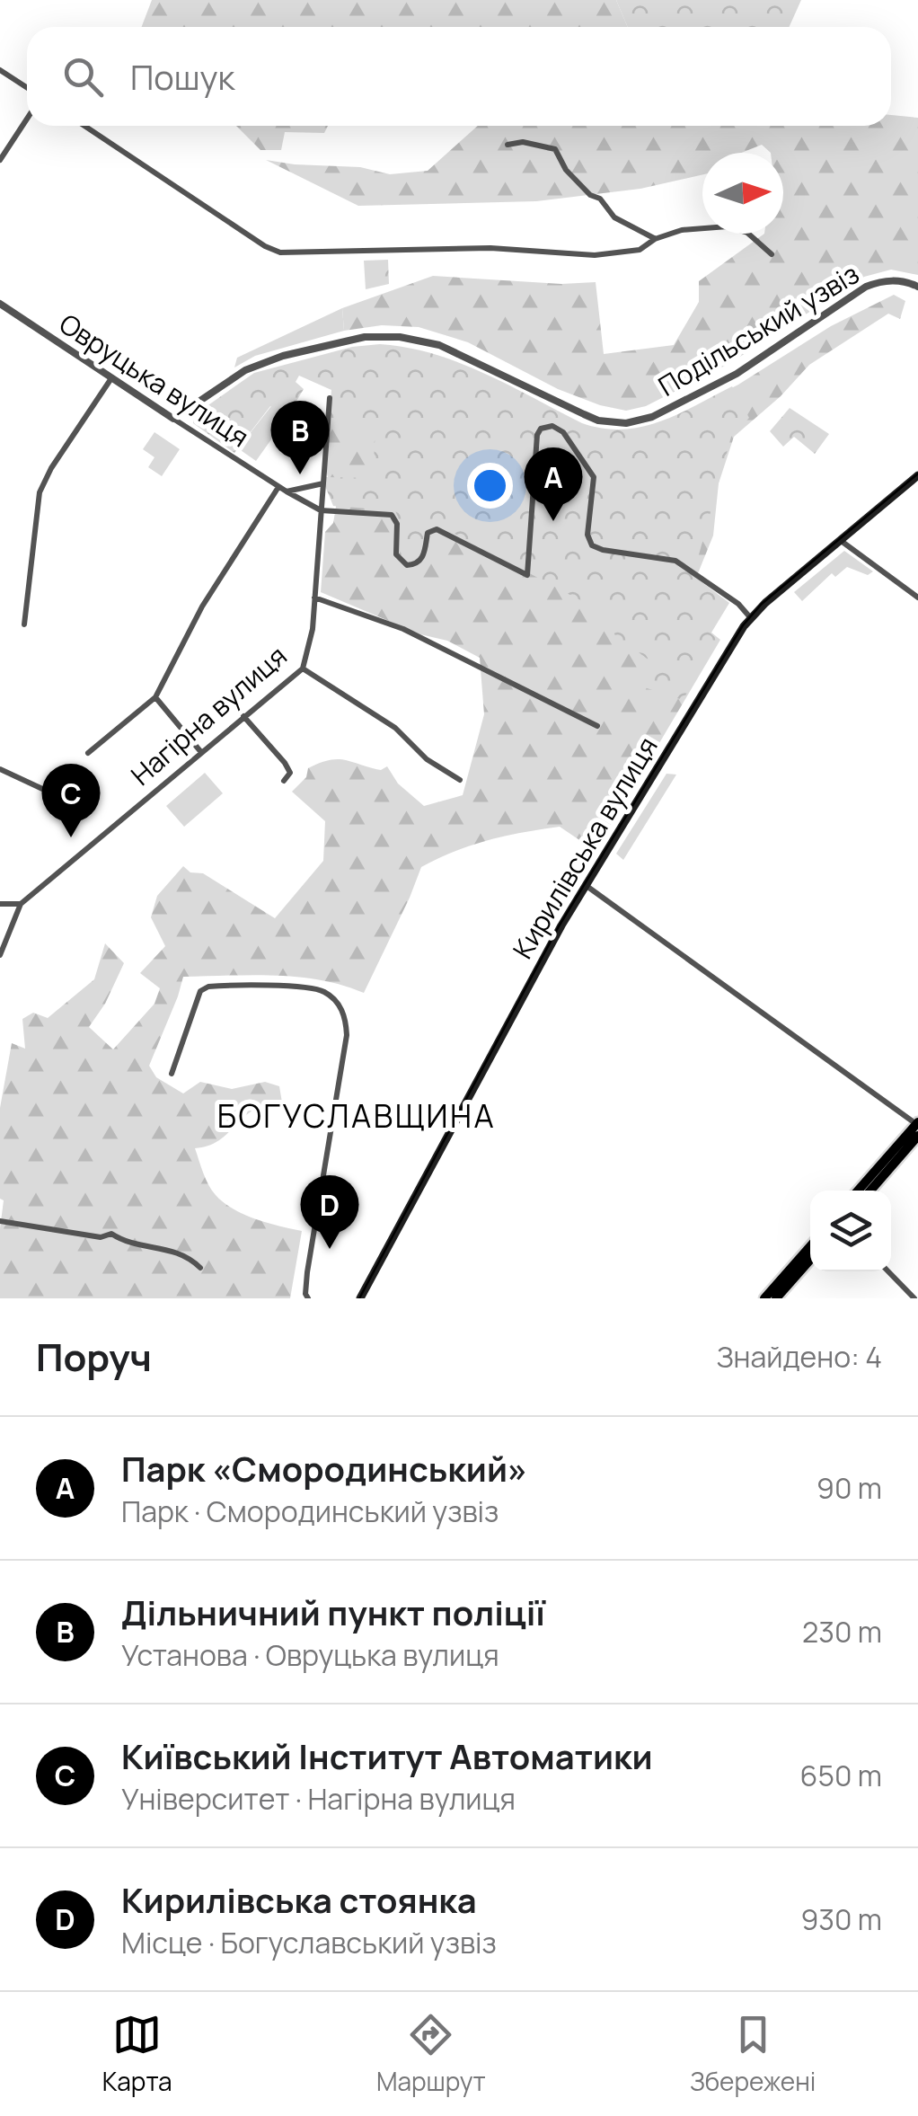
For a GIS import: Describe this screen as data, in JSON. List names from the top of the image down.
{
  "streets": {
    "main road": ["Кирилівська вулиця"],
    "street": ["Подільський узвіз", "Овруцька вулиця", "Нагірна вулиця"]
  },
  "crossings": [
    ["Подільський узвіз", "Овруцька вулиця"],
    ["Овруцька вулиця", "Нагірна вулиця"]
  ],
  "districts": ["БОГУСЛАВЩИНА"],
  "north": "right",
  "page": {
    "search": "Пошук",
    "pins": [
      "B",
      "A",
      "C",
      "D"
    ],
    "heading": ["Поруч", "Знайдено: 4"],
    "list": [
      {
        "mark": "A",
        "name": "Парк «Смородинський»",
        "note": "Парк · Смородинський узвіз",
        "value": "90 m"
      },
      {
        "mark": "B",
        "name": "Дільничний пункт поліції",
        "note": "Установа · Овруцька вулиця",
        "value": "230 m"
      },
      {
        "mark": "C",
        "name": "Київський Інститут Автоматики",
        "note": "Університет · Нагірна вулиця",
        "value": "650 m"
      },
      {
        "mark": "D",
        "name": "Кирилівська стоянка",
        "note": "Місце · Богуславський узвіз",
        "value": "930 m"
      }
    ],
    "nav": ["Карта", "Маршрут", "Збережені"]
  }
}
